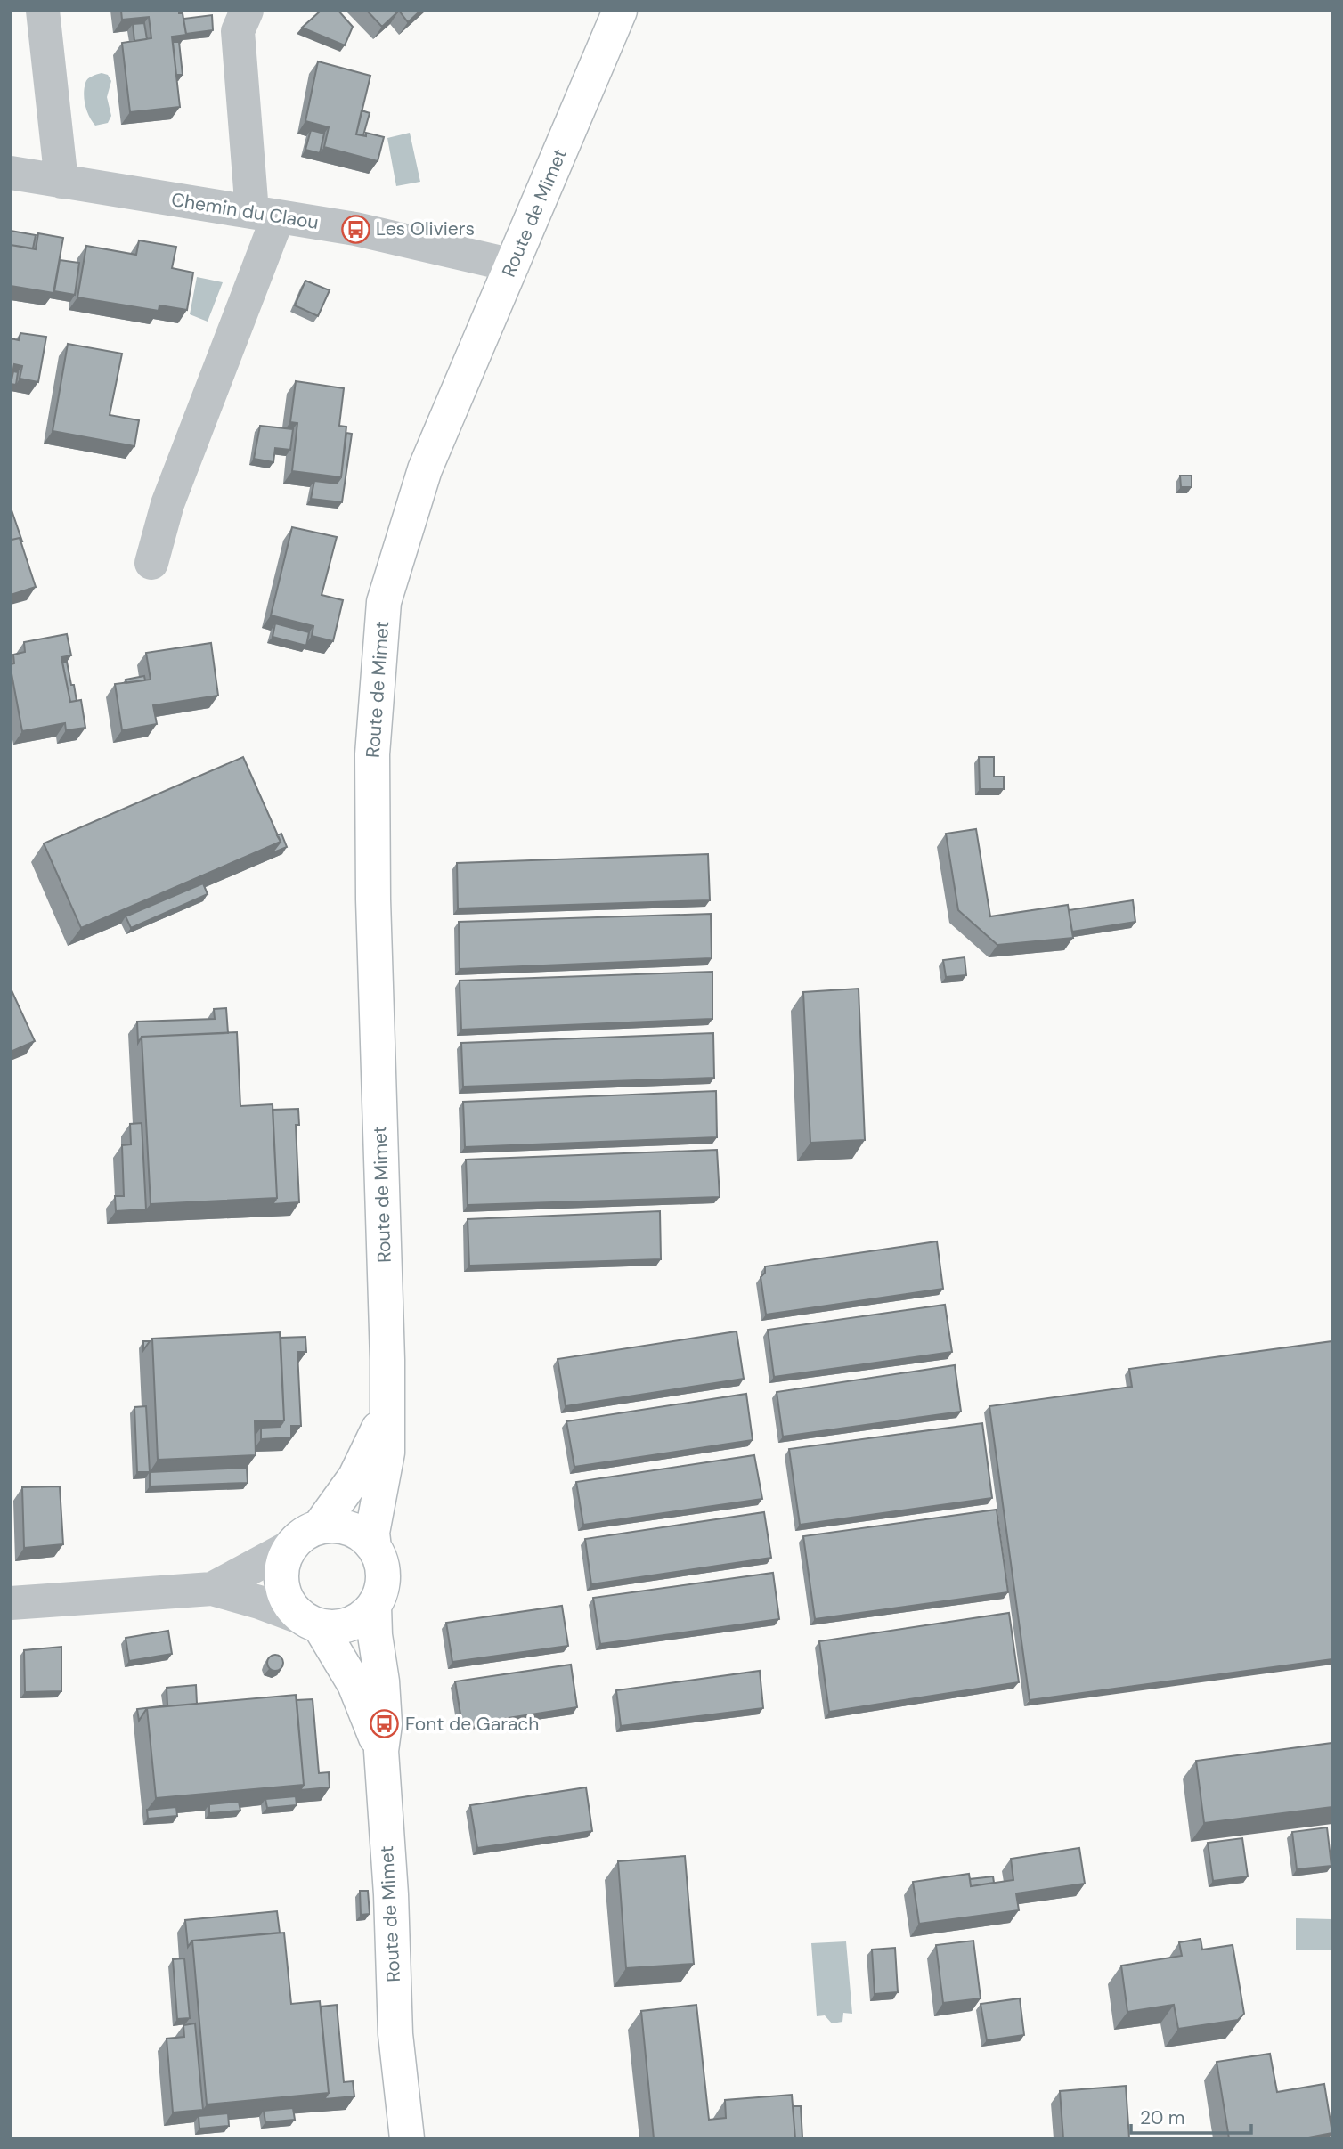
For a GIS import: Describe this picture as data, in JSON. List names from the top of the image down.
{
  "streets": {
    "street": ["Chemin du Claou", "Route de Mimet"]
  },
  "crossings": [
    ["Chemin du Claou", "Route de Mimet"]
  ],
  "places": {
    "bus stop": ["Les Oliviers", "Font de Garach"]
  },
  "scale_bar": "20 m"
}
